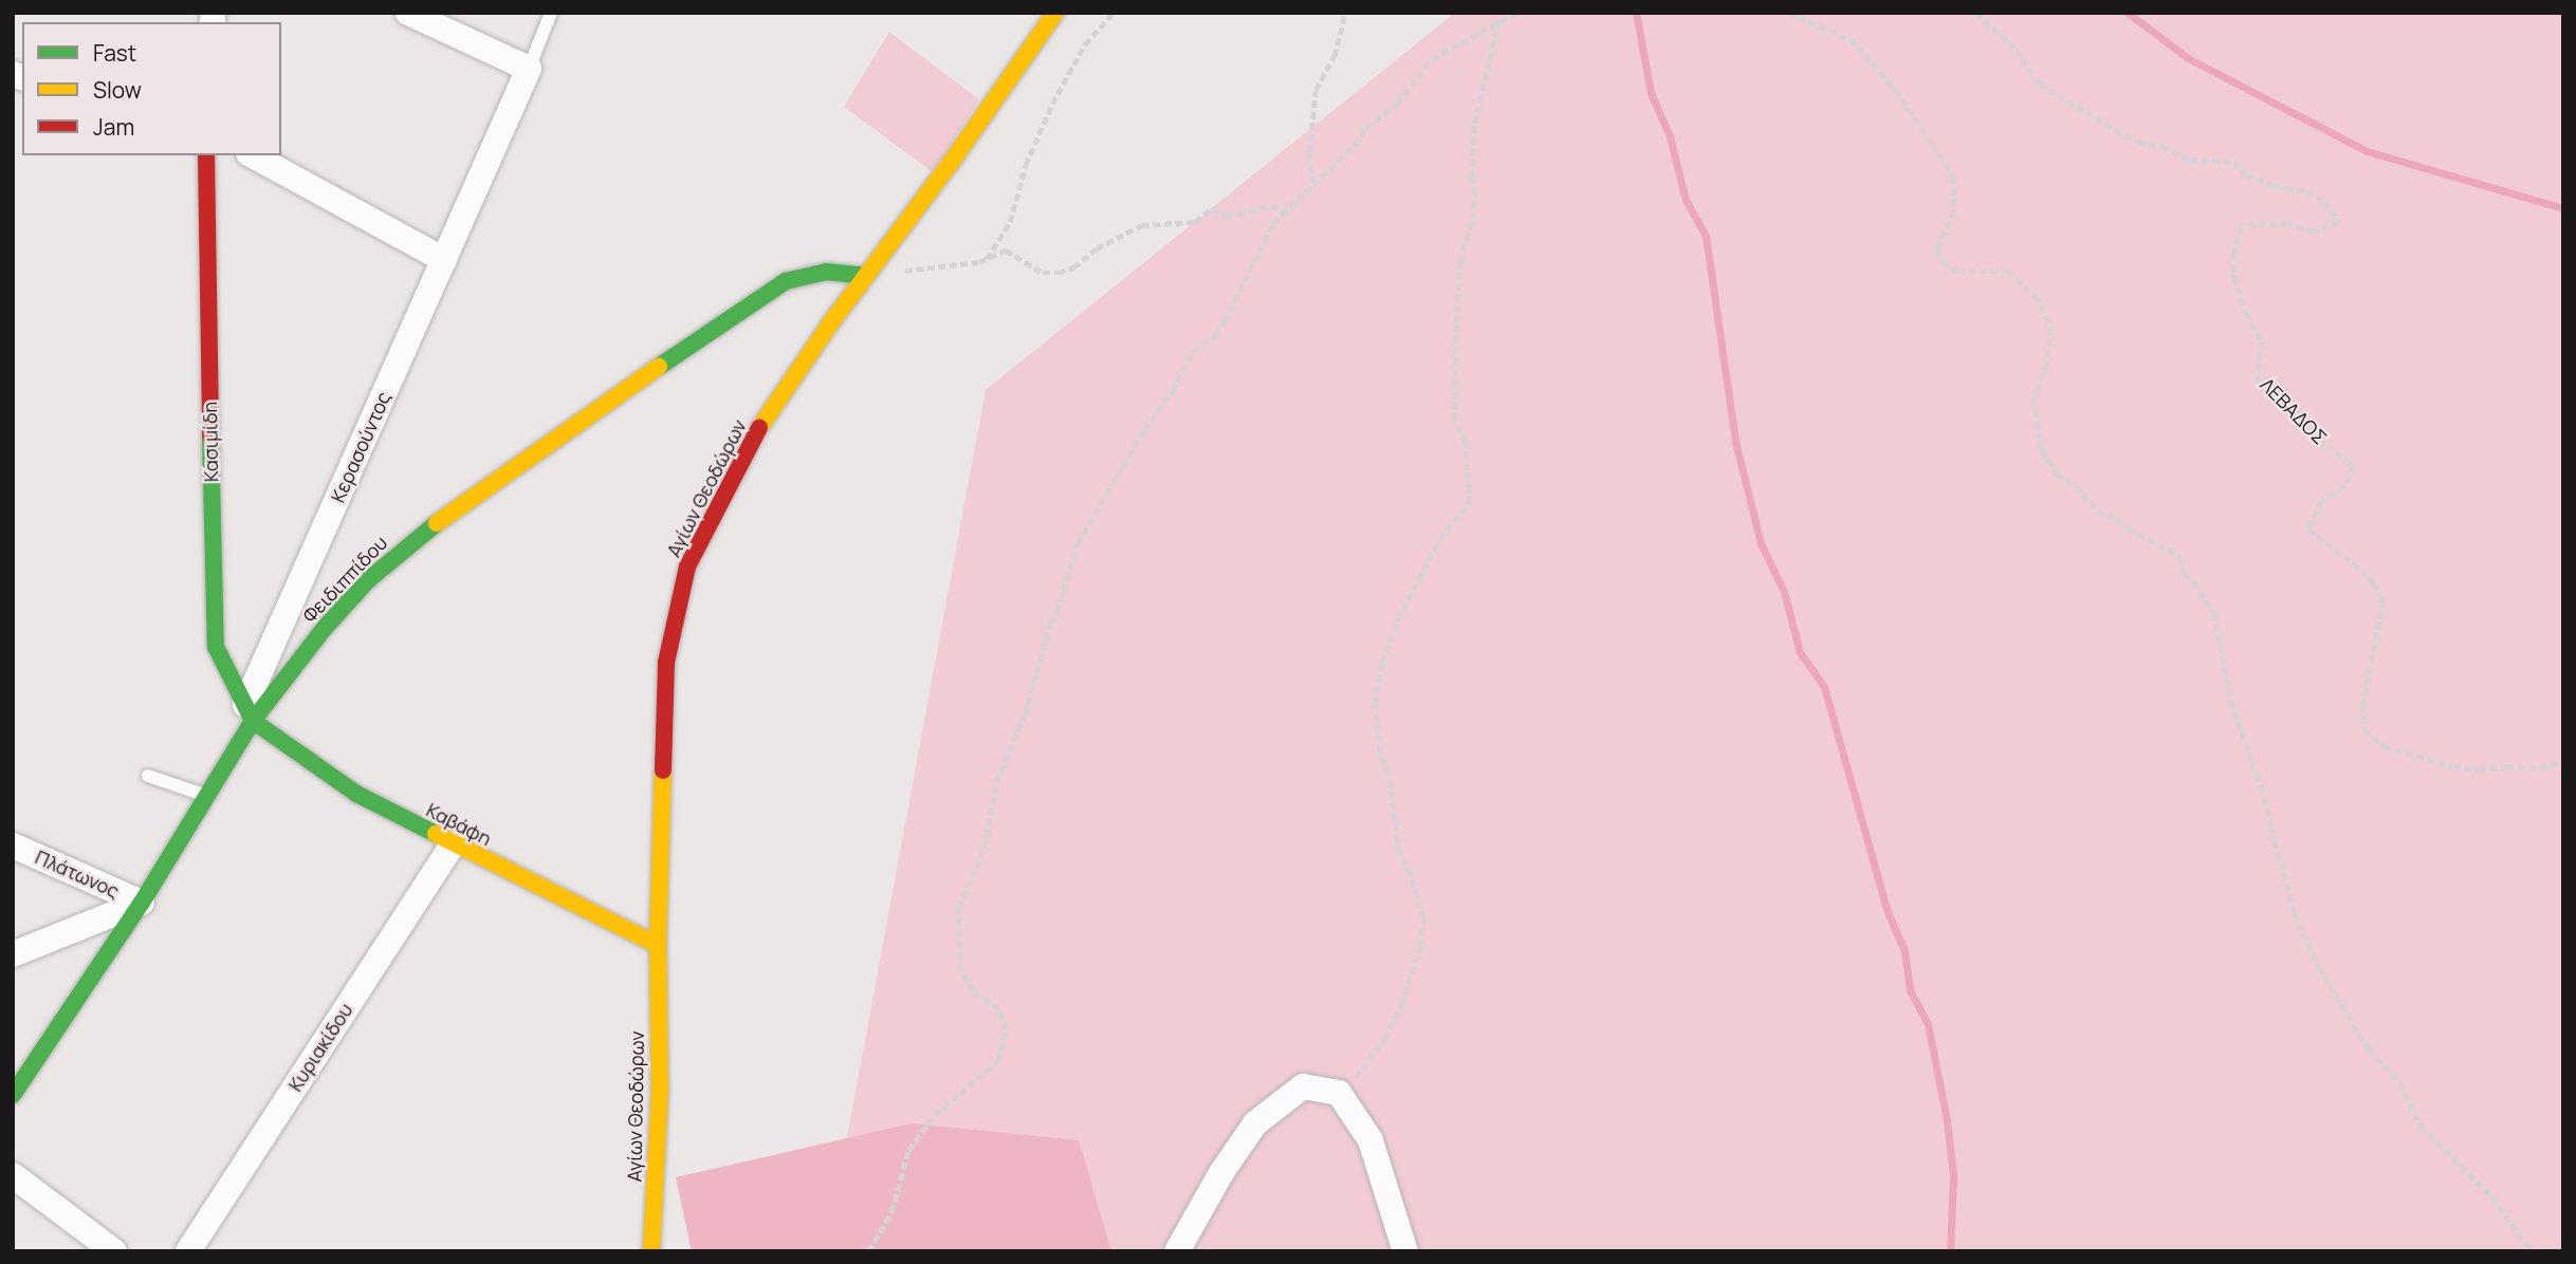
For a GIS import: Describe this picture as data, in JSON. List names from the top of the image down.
{
  "streets": {
    "street": [
      "Κασιμίδη",
      "Κερασούντος",
      "Αγίων Θεοδώρων",
      "Φειδιππίδου",
      "Καβάφη",
      "Πλάτωνος",
      "Κυριακίδου"
    ],
    "path": ["ΛΕΒΑΔΟΣ"]
  },
  "crossings": [
    ["Κασιμίδη", "Κερασούντος"],
    ["Κασιμίδη", "Φειδιππίδου"],
    ["Κασιμίδη", "Καβάφη"],
    ["Κερασούντος", "Φειδιππίδου"],
    ["Κερασούντος", "Καβάφη"],
    ["Αγίων Θεοδώρων", "Φειδιππίδου"],
    ["Αγίων Θεοδώρων", "Καβάφη"],
    ["Φειδιππίδου", "Καβάφη"],
    ["Φειδιππίδου", "Πλάτωνος"],
    ["Καβάφη", "Κυριακίδου"]
  ],
  "legend": ["Fast", "Slow", "Jam"]
}
